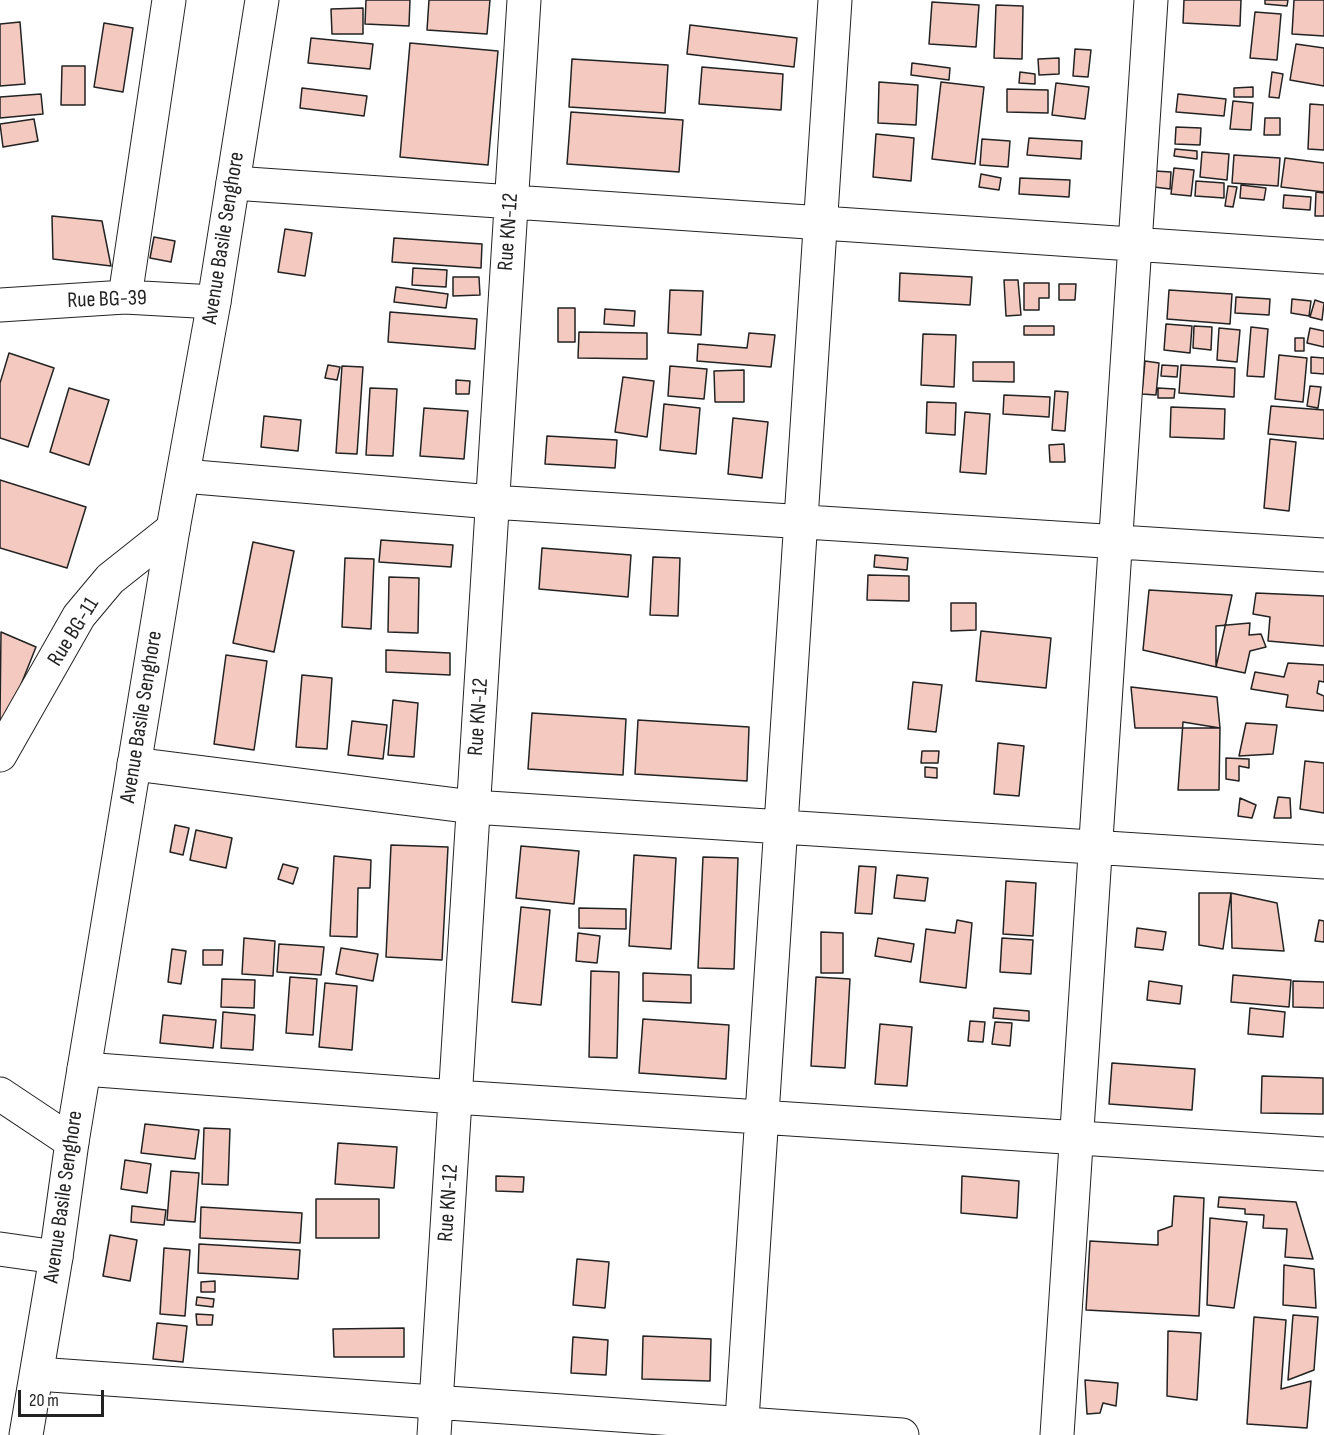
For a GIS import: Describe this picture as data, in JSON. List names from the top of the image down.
{
  "streets": {
    "main road": [
      "Rue KN-12",
      "Avenue Basile Senghore",
      "Rue BG-39",
      "Rue BG-11"
    ]
  },
  "crossings": [
    ["Avenue Basile Senghore", "Rue BG-39"],
    ["Avenue Basile Senghore", "Rue BG-11"]
  ],
  "scale_bar": "20 m"
}
